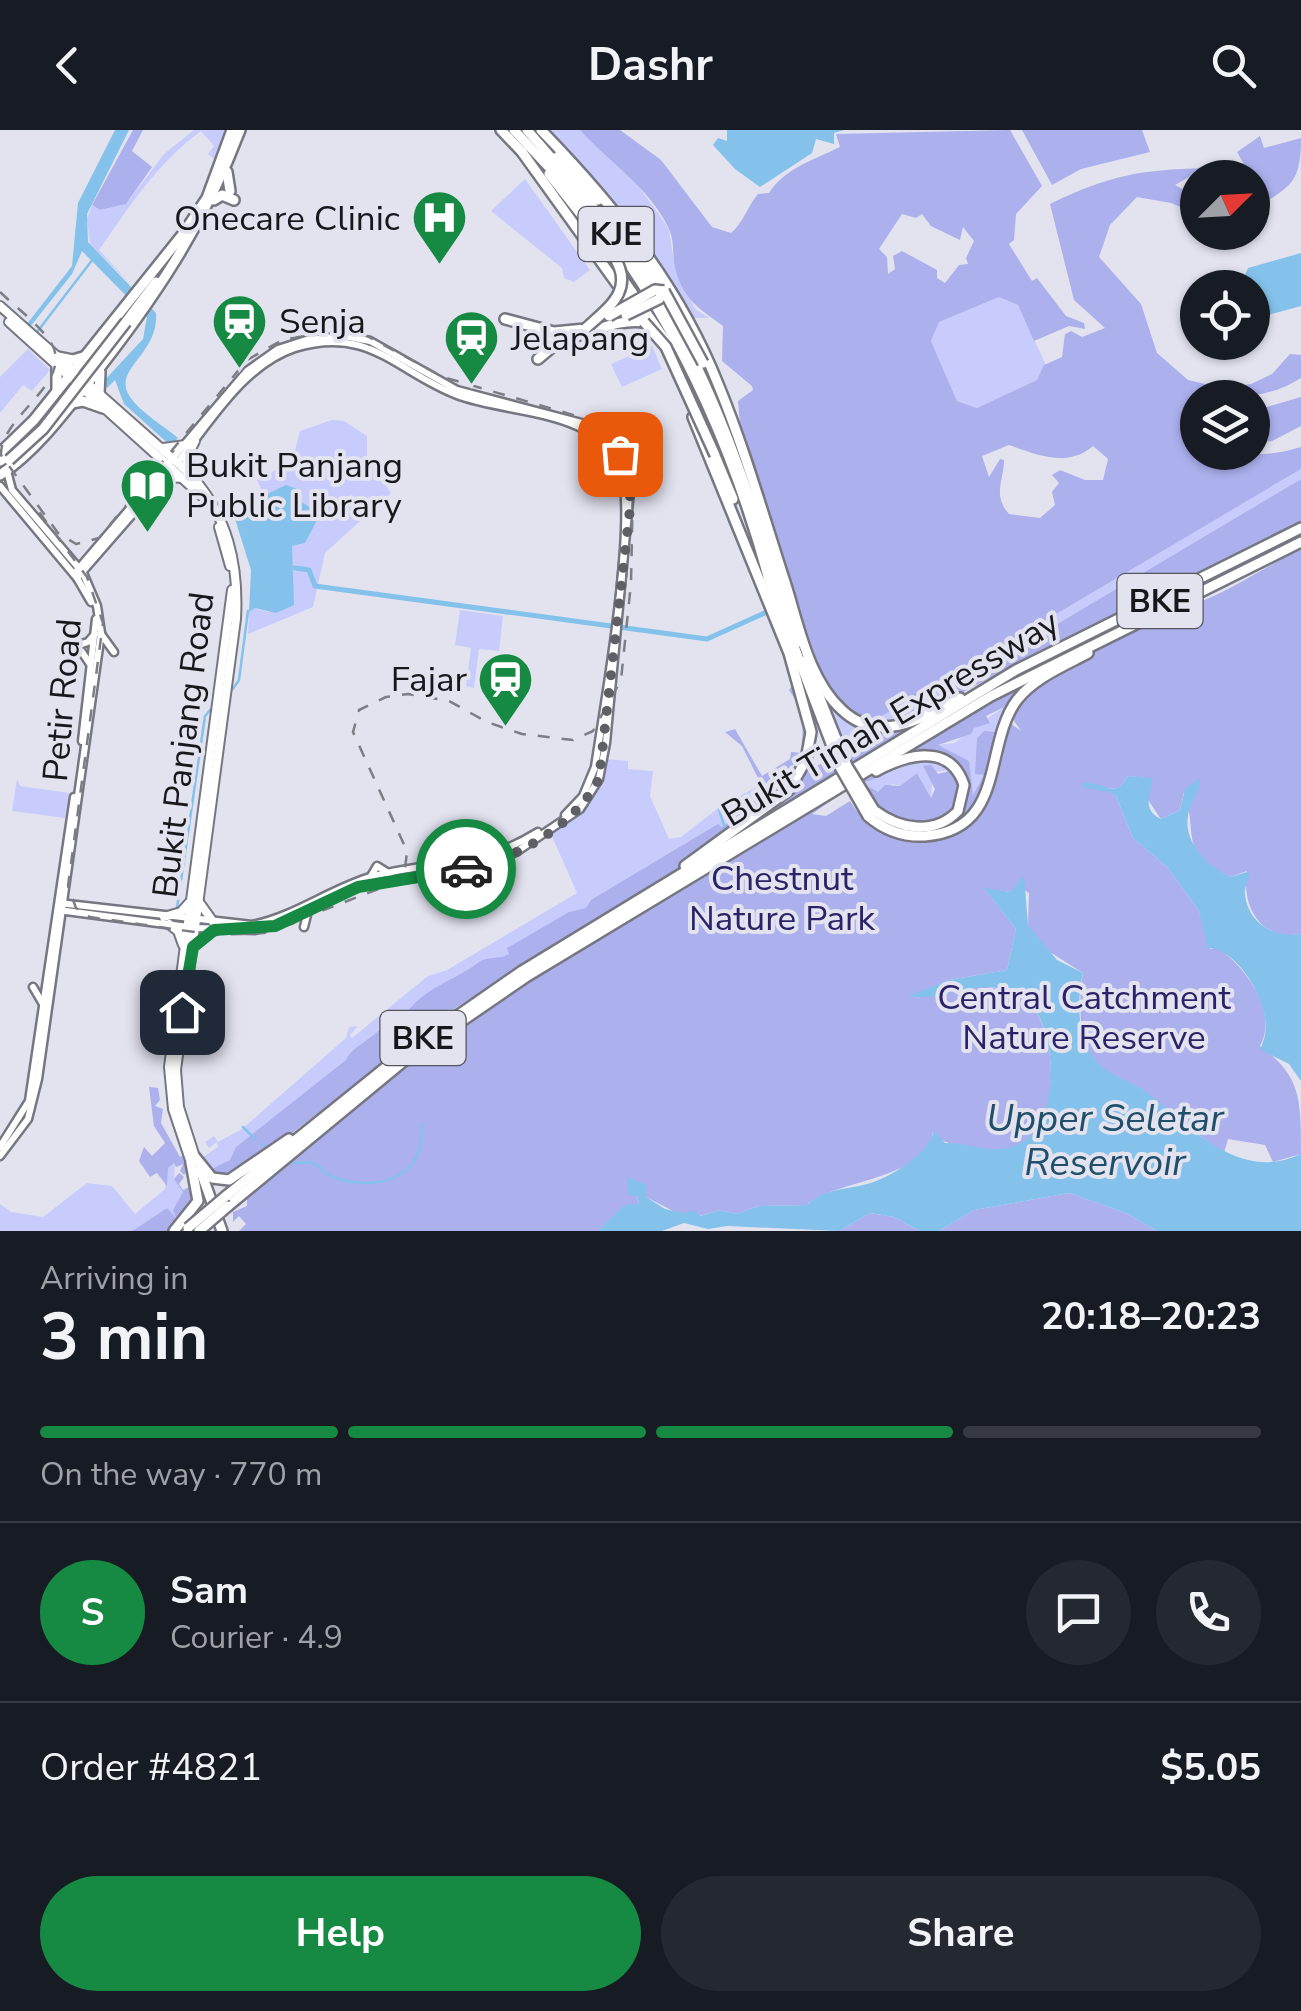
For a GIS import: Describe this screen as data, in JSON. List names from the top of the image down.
{
  "streets": {
    "highway": ["KJE", "BKE", "Bukit Timah Expressway"],
    "main road": ["Petir Road", "Bukit Panjang Road"]
  },
  "water": ["Upper Seletar Reservoir"],
  "parks": ["Chestnut Nature Park", "Central Catchment Nature Reserve"],
  "places": {
    "hospital": ["Onecare Clinic"],
    "station": ["Senja", "Jelapang", "Fajar"],
    "library": ["Bukit Panjang Public Library"]
  },
  "north": "top right",
  "page": {
    "header": "Dashr",
    "heading": ["3 min", "Arriving in", "20:18–20:23"],
    "panel": [
      "Sam",
      "Courier · 4.9",
      "Order #4821",
      "$5.05"
    ],
    "bar": "On the way · 770 m",
    "round": "S",
    "buttons": ["Help", "Share"]
  }
}
